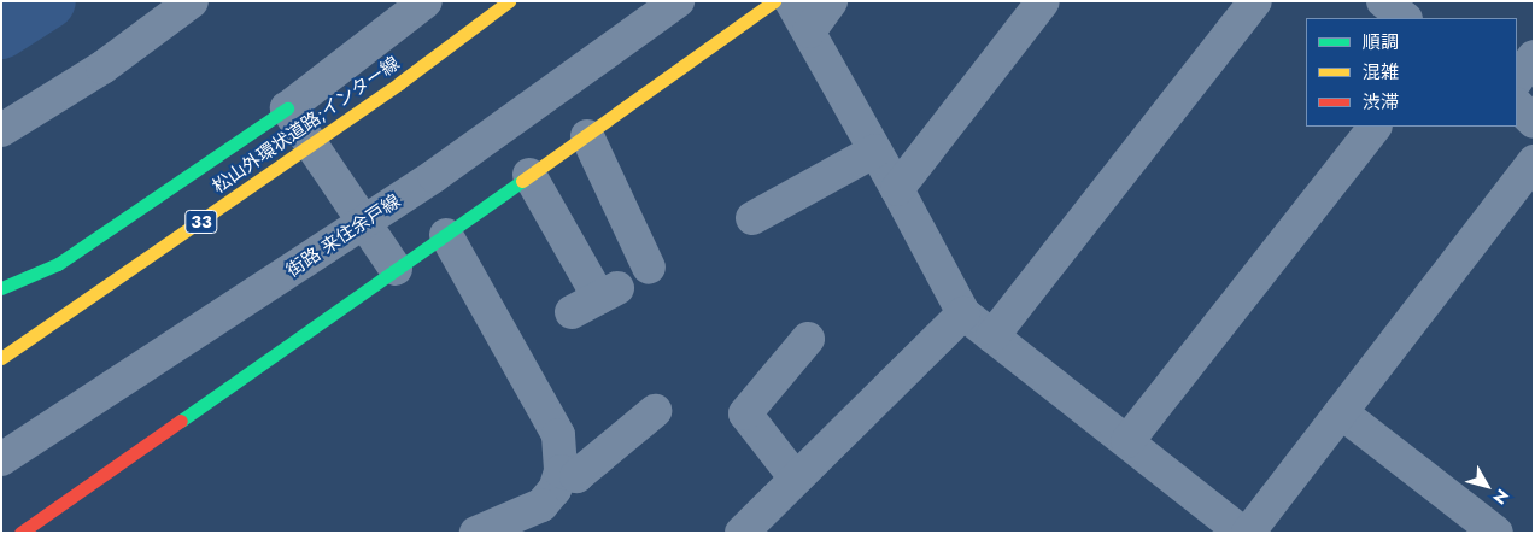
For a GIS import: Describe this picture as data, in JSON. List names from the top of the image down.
{
  "streets": {
    "main road": ["松山外環状道路;インター線", "33"],
    "street": ["街路 来住余戸線"]
  },
  "legend": ["順調", "混雑", "渋滞"],
  "north": "bottom right"
}
